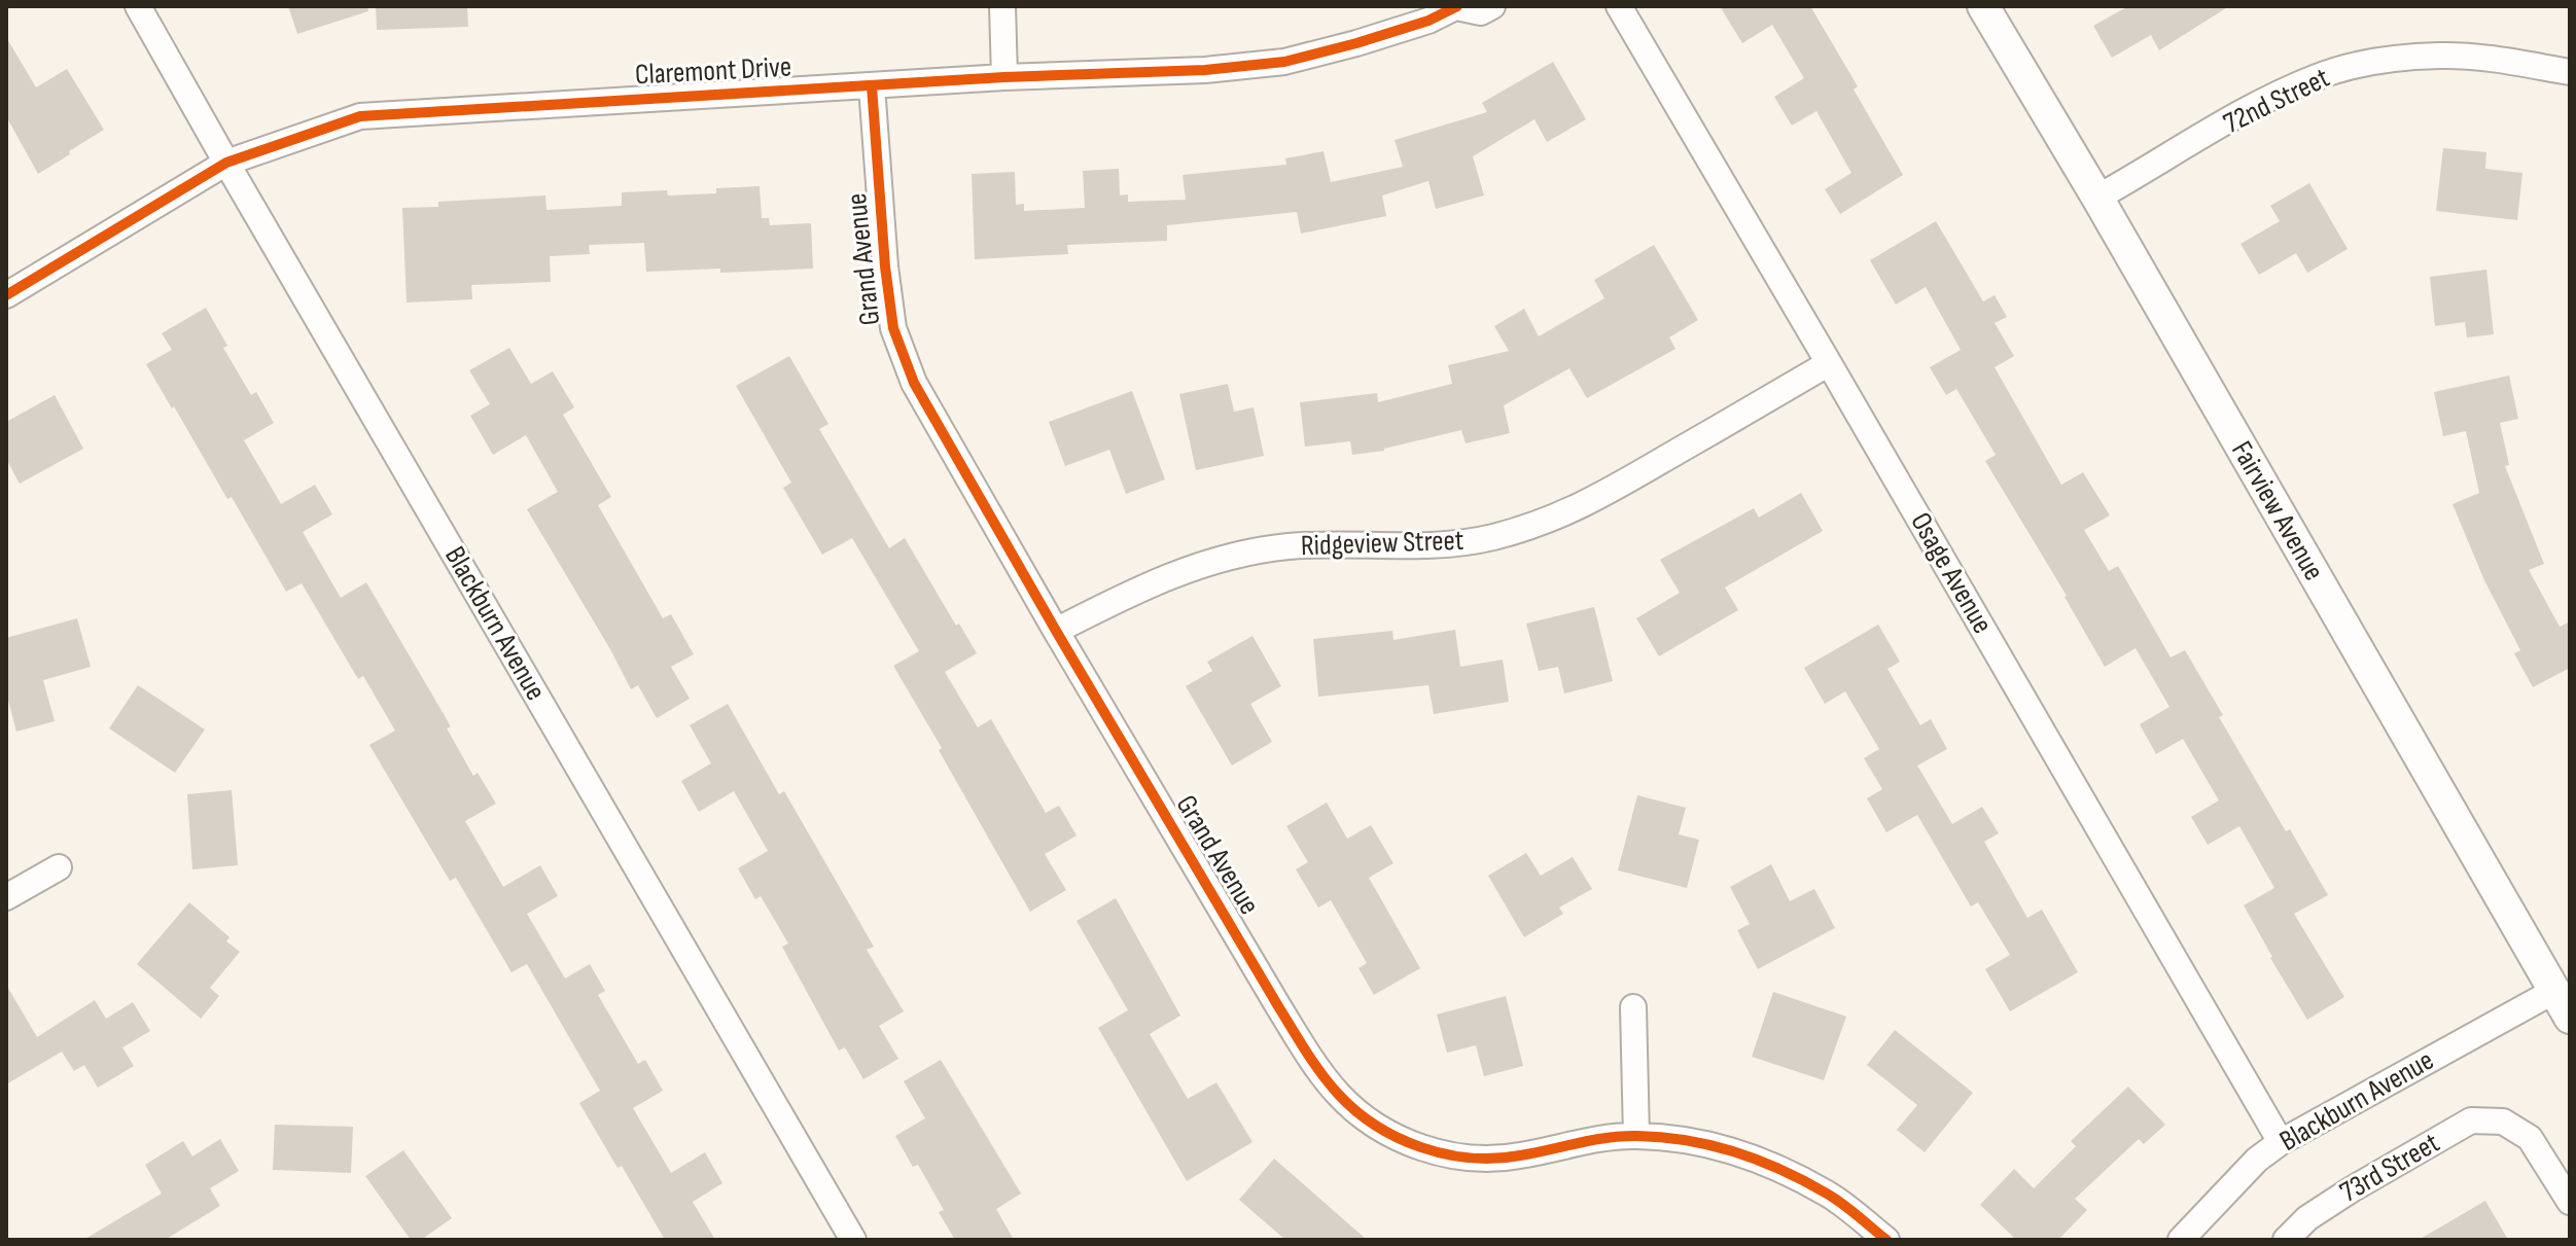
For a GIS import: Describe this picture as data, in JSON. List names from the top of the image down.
{
  "streets": {
    "street": [
      "Claremont Drive",
      "72nd Street",
      "Grand Avenue",
      "Fairview Avenue",
      "Ridgeview Street",
      "Osage Avenue",
      "Blackburn Avenue",
      "73rd Street"
    ]
  },
  "crossings": [
    ["Claremont Drive", "Grand Avenue"],
    ["Claremont Drive", "Blackburn Avenue"],
    ["72nd Street", "Fairview Avenue"],
    ["Grand Avenue", "Ridgeview Street"],
    ["Fairview Avenue", "Blackburn Avenue"],
    ["Ridgeview Street", "Osage Avenue"],
    ["Osage Avenue", "Blackburn Avenue"]
  ]
}
